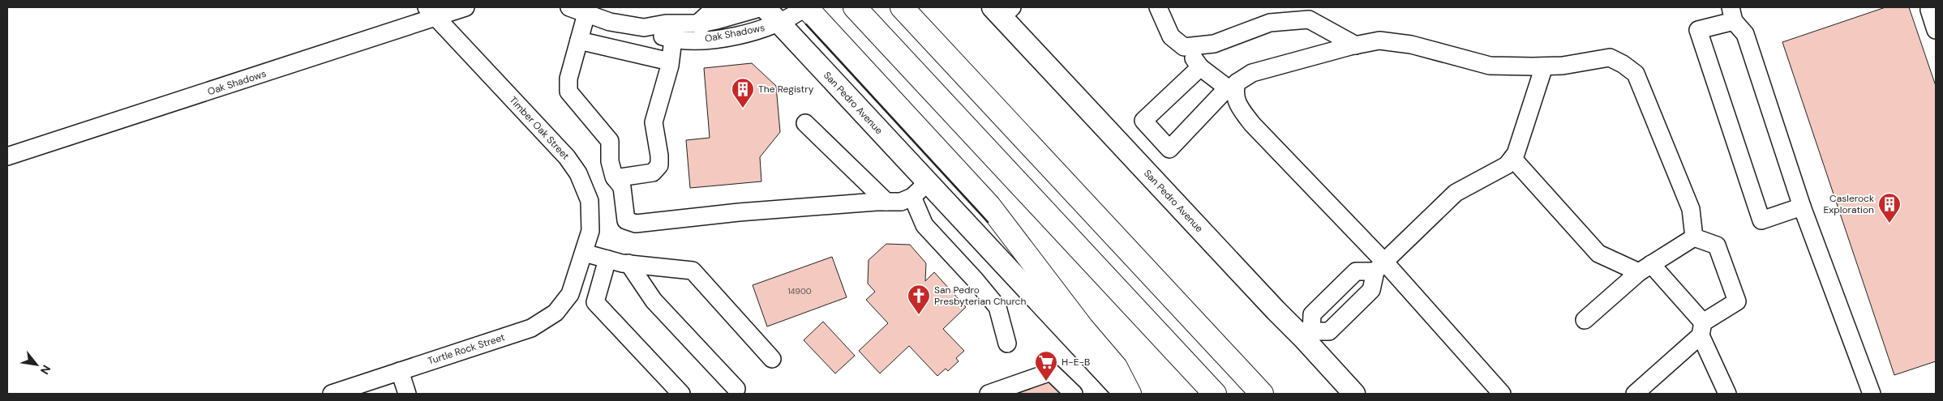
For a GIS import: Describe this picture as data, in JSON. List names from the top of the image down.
{
  "streets": {
    "main road": ["San Pedro Avenue"],
    "street": ["Oak Shadows", "Timber Oak Street", "Turtle Rock Street"]
  },
  "crossings": [
    ["Oak Shadows", "San Pedro Avenue"],
    ["Oak Shadows", "Timber Oak Street"],
    ["Timber Oak Street", "Turtle Rock Street"]
  ],
  "places": {
    "building": ["The Registry", "Caslerock Exploration"],
    "church": ["San Pedro Presbyterian Church"],
    "supermarket": ["H-E-B"]
  },
  "house_numbers": ["14900"],
  "north": "bottom right"
}
